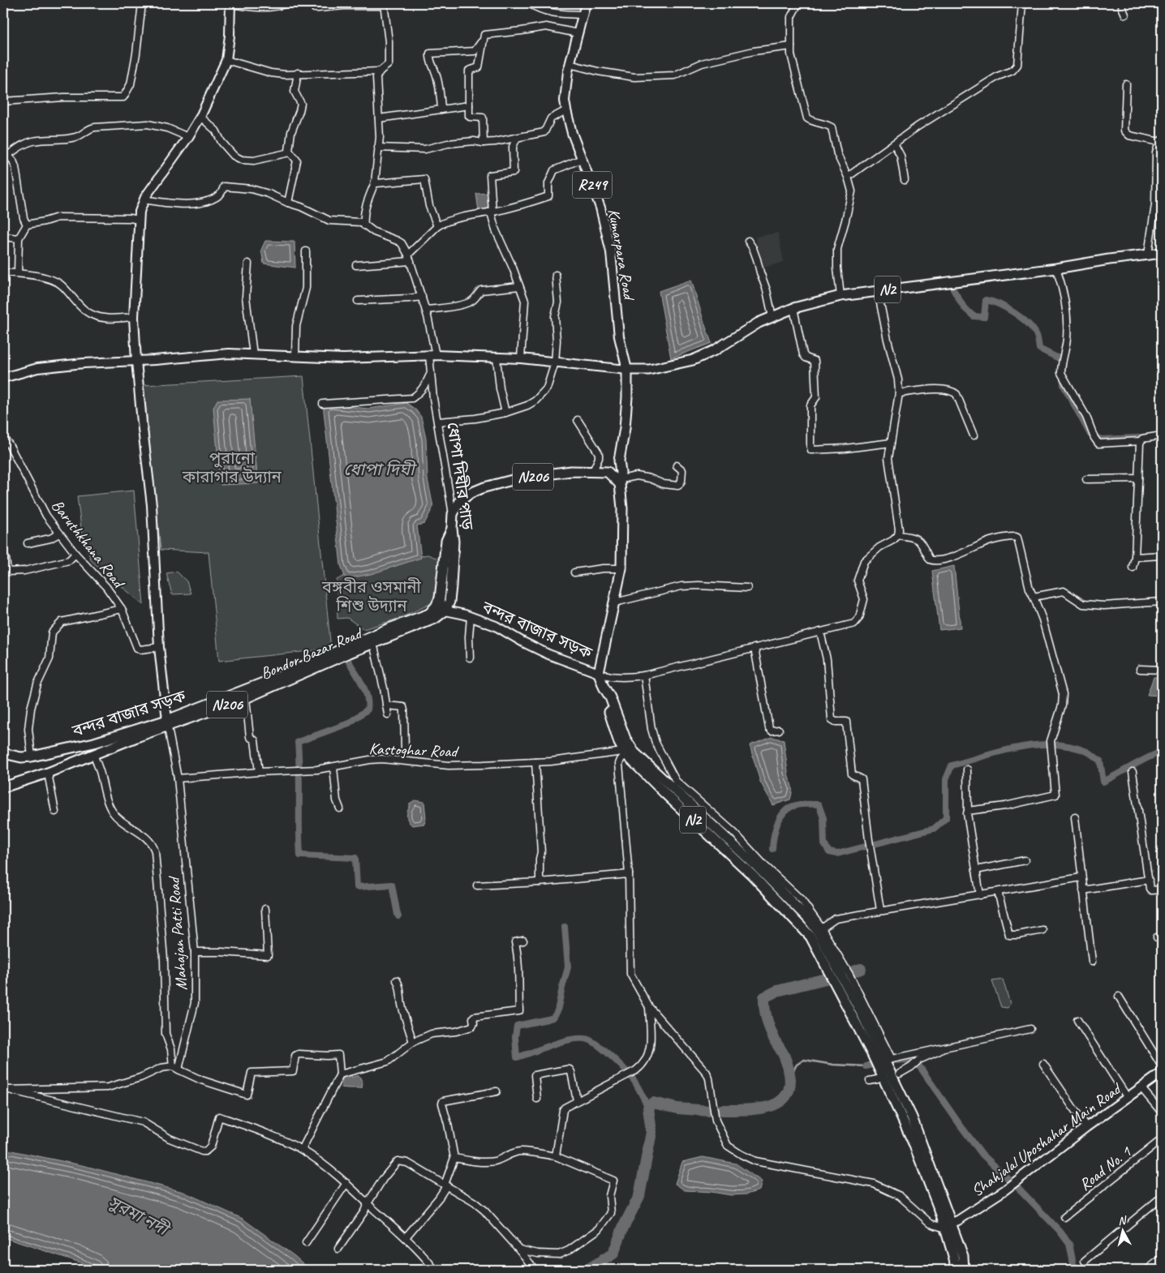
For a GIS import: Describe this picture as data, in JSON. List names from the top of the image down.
{
  "streets": {
    "highway": [
      "N2",
      "ধোপা দিঘীর পাড়",
      "N206",
      "বন্দর বাজার সড়ক",
      "Bondor Bazar Road"
    ],
    "main road": ["R249", "Kumarpara Road", "Shahjalal Uposhahar Main Road"],
    "street": [
      "Baruthkhana Road",
      "Kastoghar Road",
      "Mahajan Patti Road",
      "Road No. 1"
    ]
  },
  "crossings": [
    ["Kumarpara Road", "N2"],
    ["N2", "বন্দর বাজার সড়ক"],
    ["N2", "Kastoghar Road"],
    ["N2", "Shahjalal Uposhahar Main Road"],
    ["ধোপা দিঘীর পাড়", "N206"],
    ["বন্দর বাজার সড়ক", "Bondor Bazar Road"],
    ["বন্দর বাজার সড়ক", "Mahajan Patti Road"],
    ["Bondor Bazar Road", "Mahajan Patti Road"],
    ["Kastoghar Road", "Mahajan Patti Road"]
  ],
  "water": ["ধোপা দিঘী", "সুরমা নদী"],
  "parks": ["পুরানো কারাগার উদ্যান", "বঙ্গবীর ওসমানী শিশু উদ্যান"],
  "north": "top"
}
